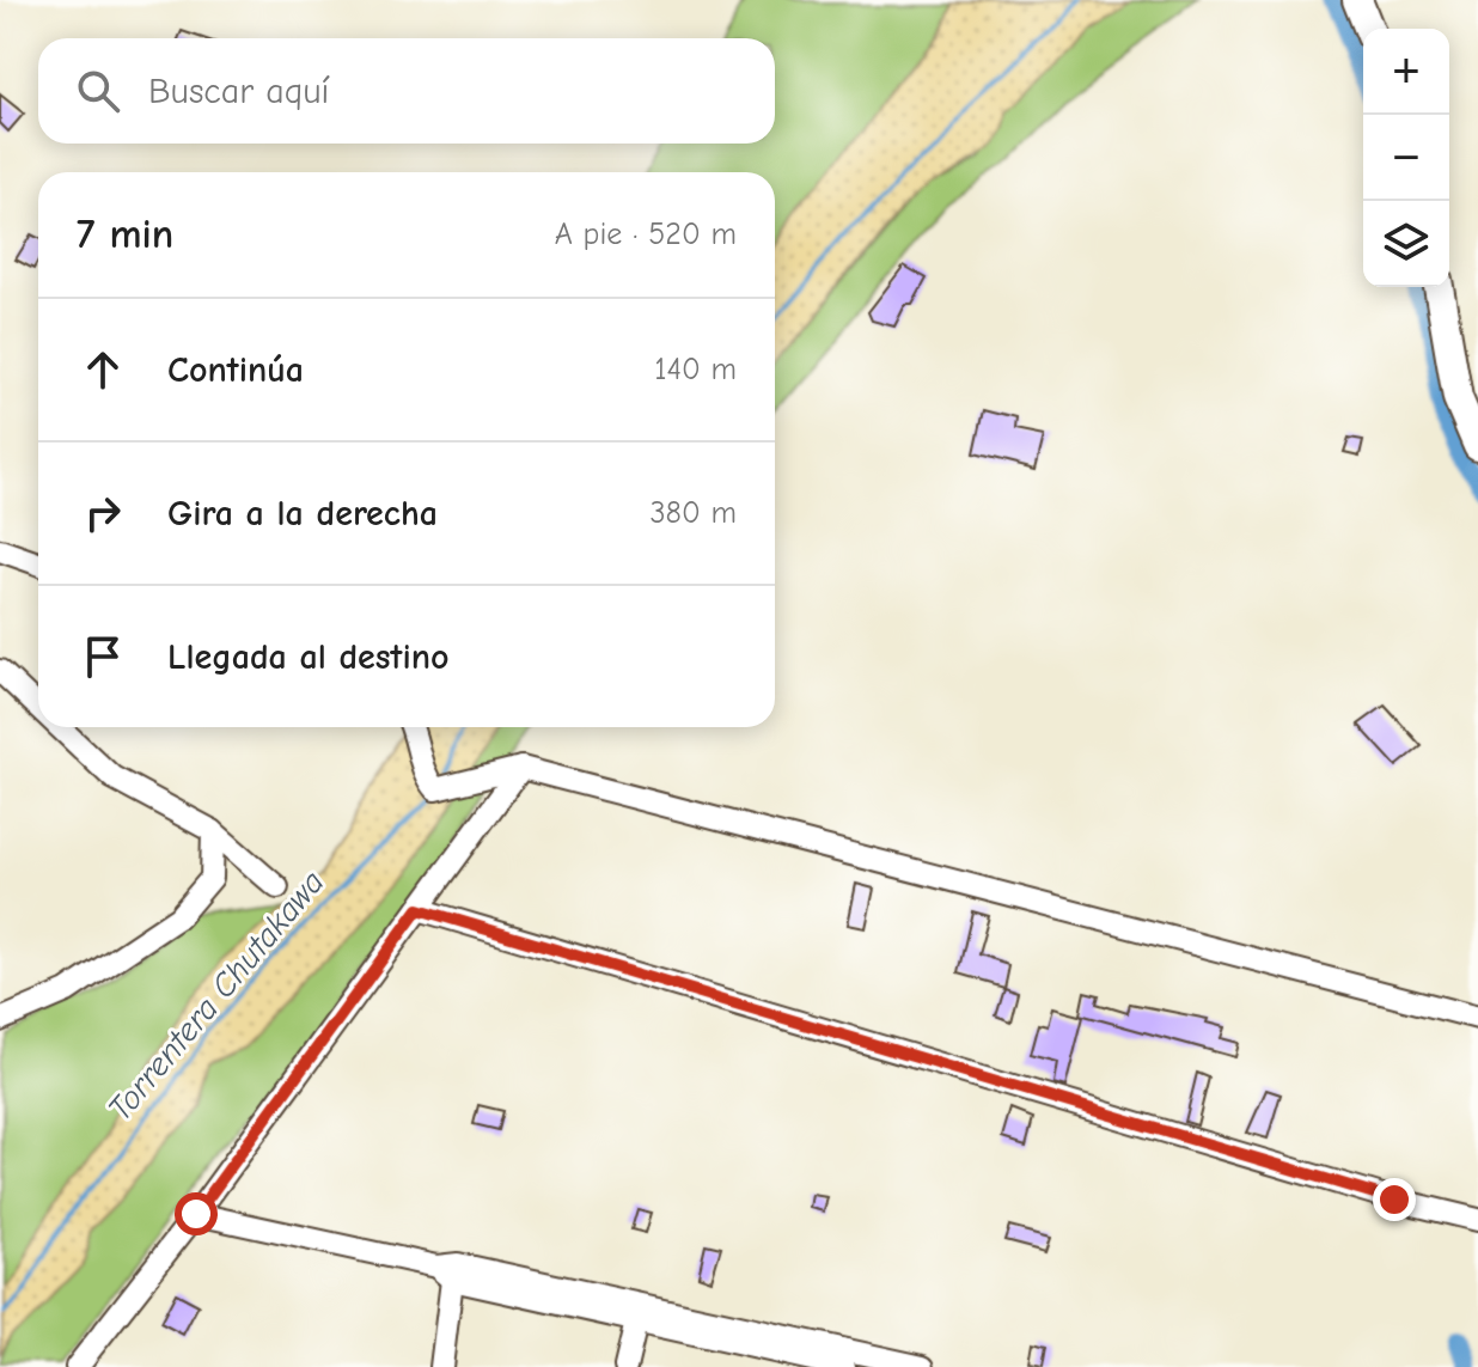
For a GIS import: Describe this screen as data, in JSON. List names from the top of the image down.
{
  "water": ["Torrentera Chutakawa"],
  "page": {
    "map_buttons": ["+", "−"],
    "search": "Buscar aquí",
    "heading": ["7 min", "A pie · 520 m"],
    "list": [
      ["Continúa", "140 m"],
      ["Gira a la derecha", "380 m"],
      "Llegada al destino"
    ]
  }
}
